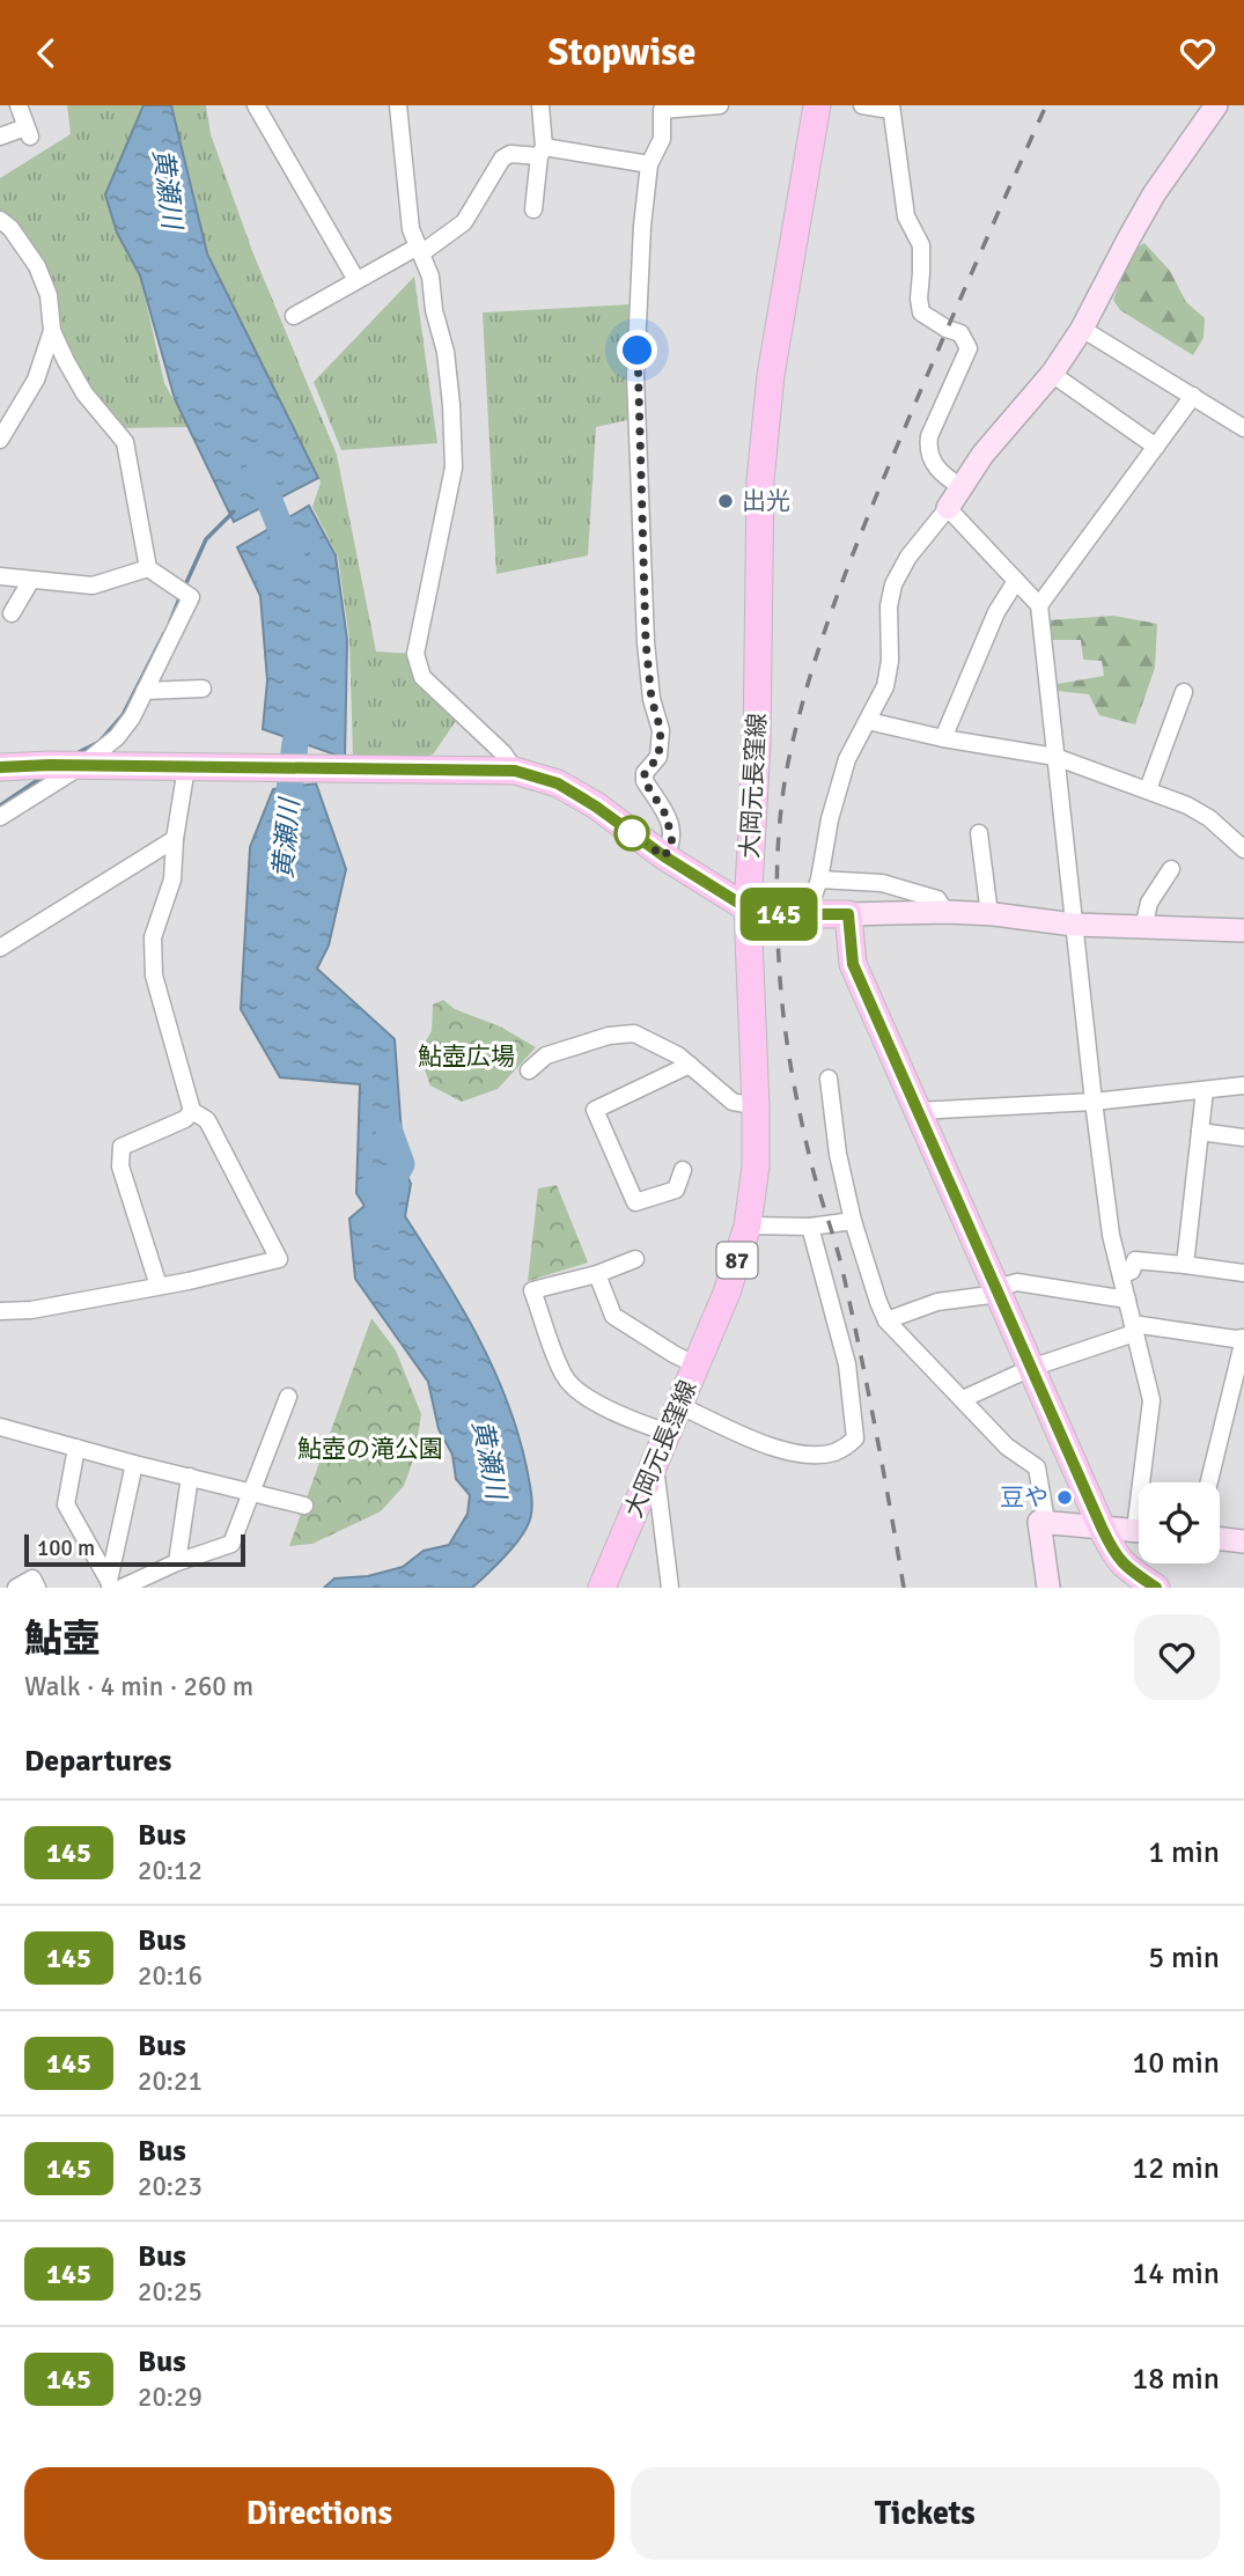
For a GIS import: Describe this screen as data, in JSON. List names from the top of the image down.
{
  "streets": {
    "main road": ["大岡元長窪線", "87"]
  },
  "water": ["黄瀬川"],
  "parks": ["鮎壺広場", "鮎壺の滝公園"],
  "places": ["出光", "豆や"],
  "lines": ["bus line 145"],
  "scale_bar": "100 m",
  "page": {
    "header": "Stopwise",
    "on_map": "145",
    "scale": "100 m",
    "heading": [
      ["鮎壺", "Walk · 4 min · 260 m"],
      "Departures"
    ],
    "list": [
      {
        "mark": "145",
        "name": "Bus",
        "note": "20:12",
        "value": "1 min"
      },
      {
        "mark": "145",
        "name": "Bus",
        "note": "20:16",
        "value": "5 min"
      },
      {
        "mark": "145",
        "name": "Bus",
        "note": "20:21",
        "value": "10 min"
      },
      {
        "mark": "145",
        "name": "Bus",
        "note": "20:23",
        "value": "12 min"
      },
      {
        "mark": "145",
        "name": "Bus",
        "note": "20:25",
        "value": "14 min"
      },
      {
        "mark": "145",
        "name": "Bus",
        "note": "20:29",
        "value": "18 min"
      }
    ],
    "buttons": ["Directions", "Tickets"]
  }
}
